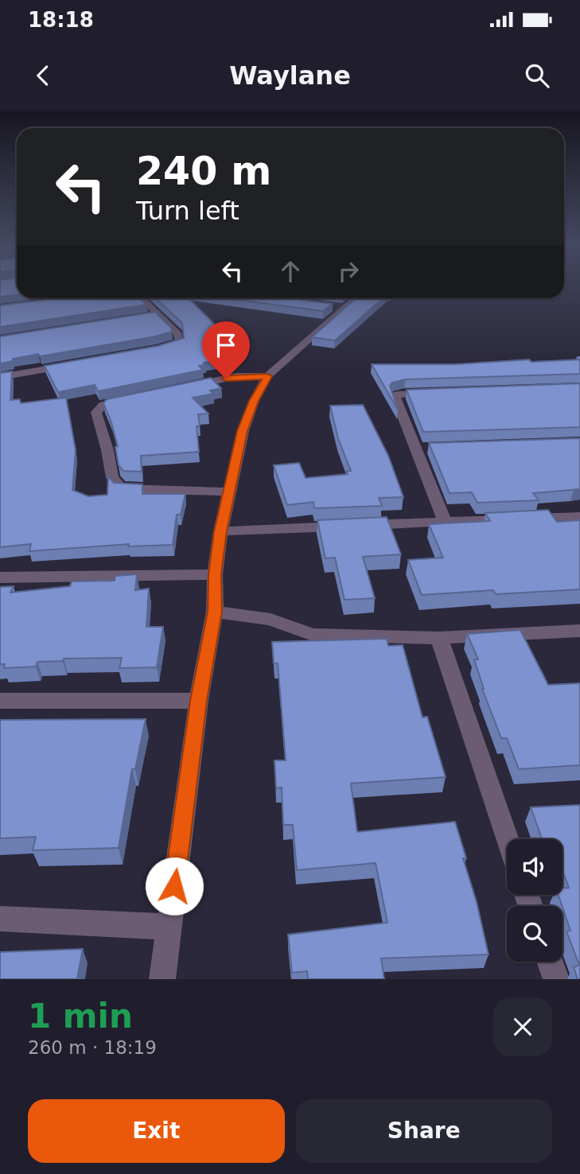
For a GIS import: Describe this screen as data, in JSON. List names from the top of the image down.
{
  "page": {
    "status": "18:18",
    "header": "Waylane",
    "turn": ["240 m", "Turn left"],
    "heading": ["1 min", "260 m · 18:19"],
    "buttons": ["Exit", "Share"]
  }
}
